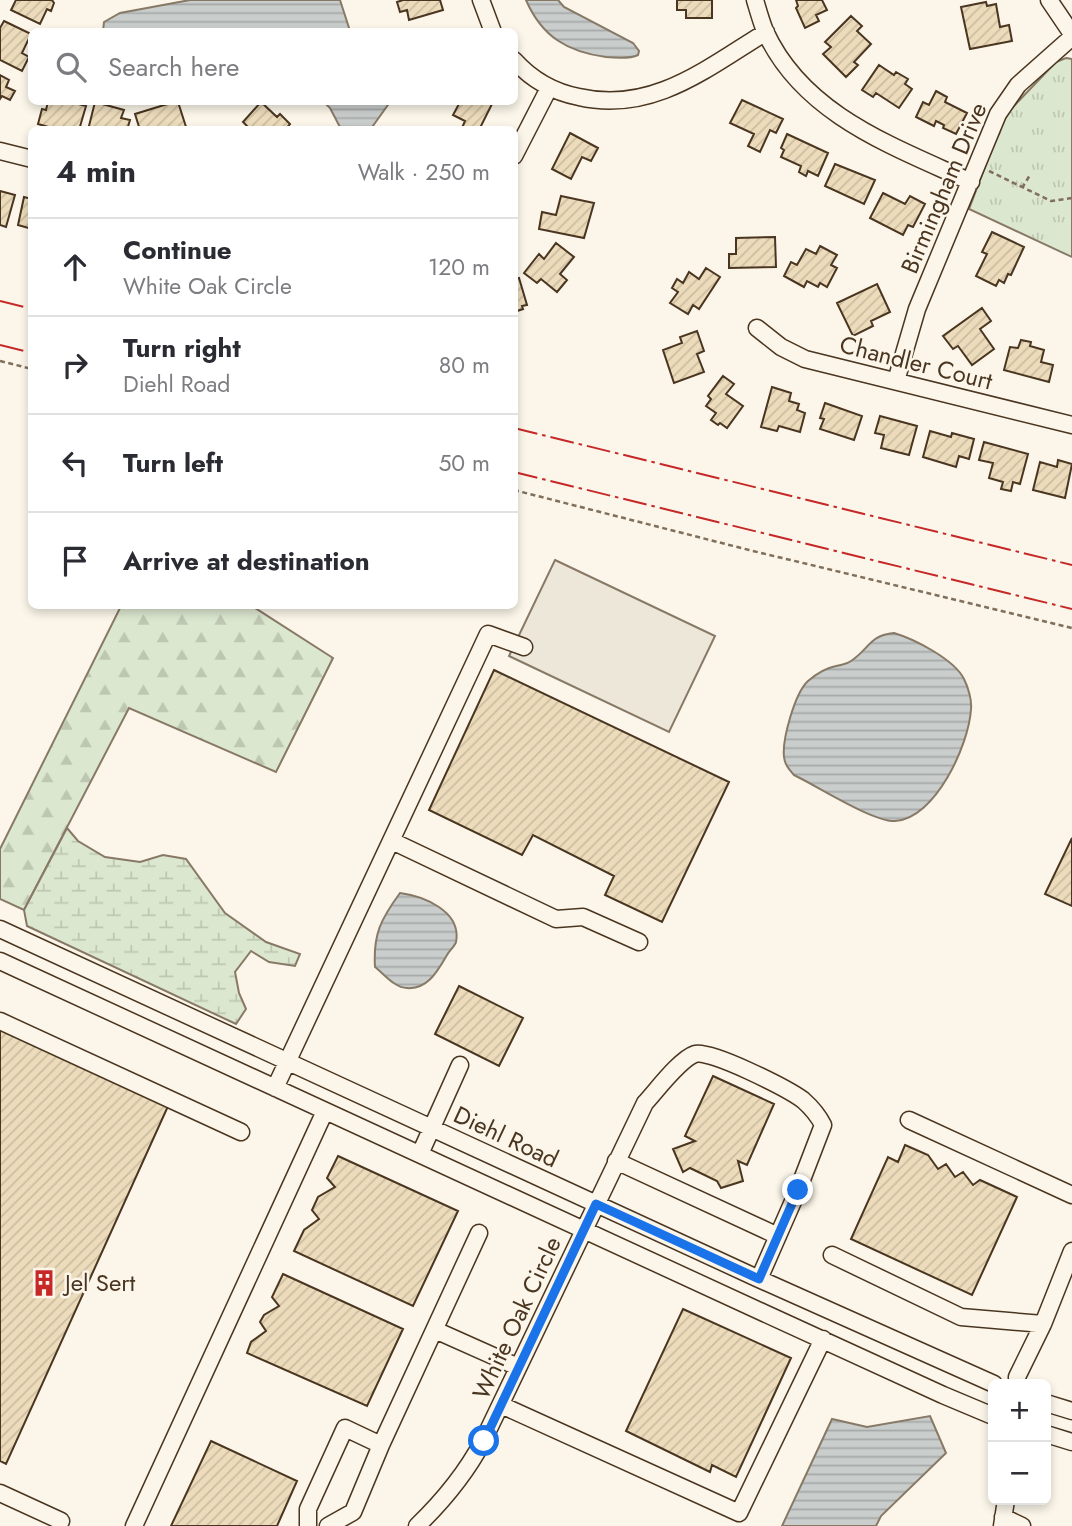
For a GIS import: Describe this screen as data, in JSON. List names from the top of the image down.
{
  "streets": {
    "street": [
      "Birmingham Drive",
      "Chandler Court",
      "Diehl Road",
      "White Oak Circle"
    ]
  },
  "crossings": [
    ["Birmingham Drive", "Chandler Court"],
    ["Diehl Road", "White Oak Circle"]
  ],
  "places": {
    "building": ["Jel Sert"]
  },
  "page": {
    "search": "Search here",
    "heading": ["4 min", "Walk · 250 m"],
    "list": [
      ["Continue", "White Oak Circle", "120 m"],
      ["Turn right", "Diehl Road", "80 m"],
      ["Turn left", "50 m"],
      "Arrive at destination"
    ],
    "map_buttons": ["+", "−"]
  }
}
